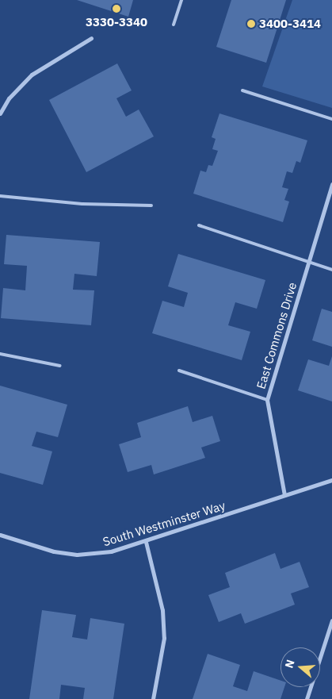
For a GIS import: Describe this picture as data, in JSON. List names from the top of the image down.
{
  "streets": {
    "street": ["East Commons Drive", "South Westminster Way"]
  },
  "crossings": [
    ["East Commons Drive", "South Westminster Way"]
  ],
  "places": ["3330-3340", "3400-3414"],
  "north": "left"
}
